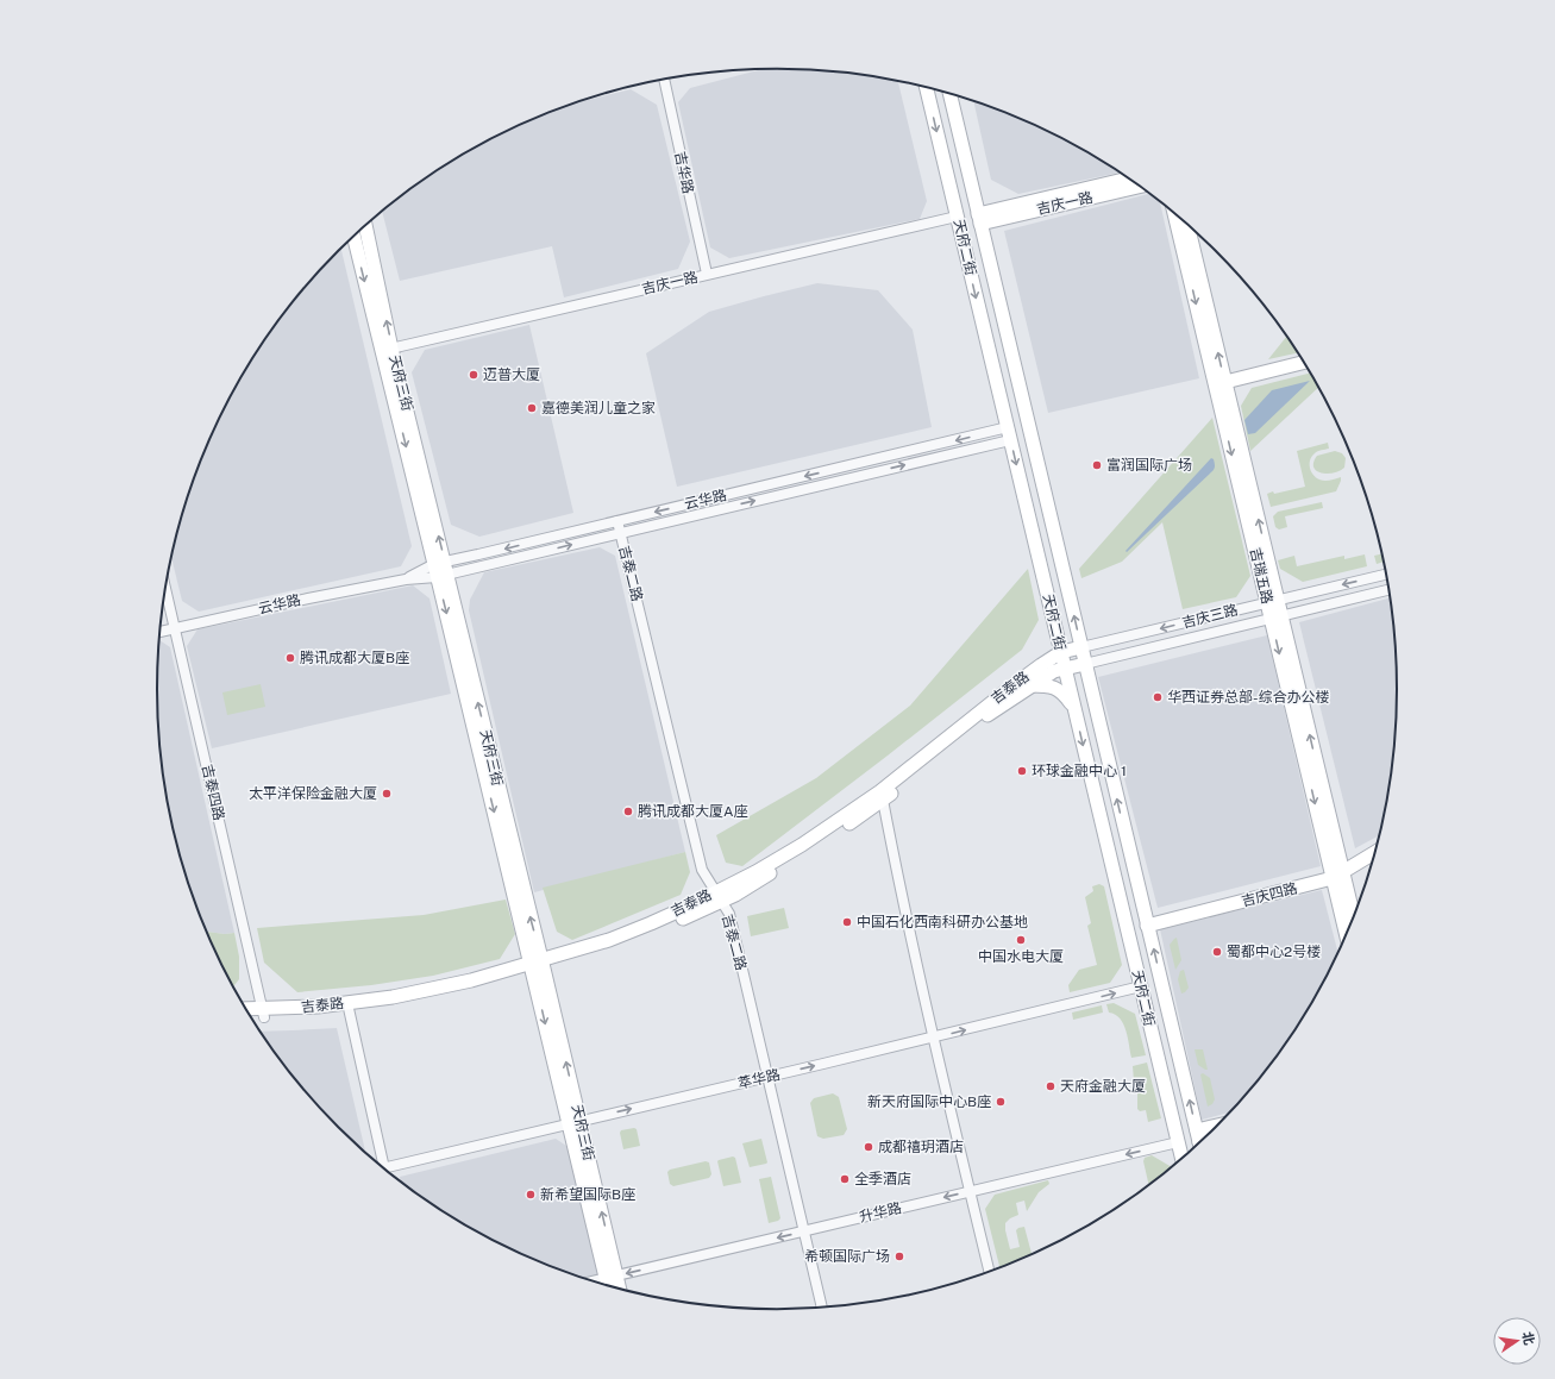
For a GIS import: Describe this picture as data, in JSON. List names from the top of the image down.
{
  "streets": {
    "street": [
      "吉华路",
      "吉庆一路",
      "天府二街",
      "天府三街",
      "云华路",
      "吉泰二路",
      "吉瑞五路",
      "吉庆三路",
      "吉泰路",
      "吉泰四路",
      "吉庆四路",
      "萃华路",
      "升华路"
    ]
  },
  "crossings": [
    ["吉华路", "吉庆一路"],
    ["吉庆一路", "天府二街"],
    ["吉庆一路", "天府三街"],
    ["天府二街", "云华路"],
    ["天府二街", "吉庆三路"],
    ["天府二街", "吉泰路"],
    ["天府二街", "吉庆四路"],
    ["天府二街", "萃华路"],
    ["天府二街", "升华路"],
    ["天府三街", "云华路"],
    ["天府三街", "吉泰路"],
    ["天府三街", "萃华路"],
    ["天府三街", "升华路"],
    ["云华路", "吉泰二路"],
    ["云华路", "吉泰四路"],
    ["吉泰二路", "吉泰路"],
    ["吉泰二路", "萃华路"],
    ["吉泰二路", "升华路"],
    ["吉瑞五路", "吉庆三路"],
    ["吉瑞五路", "吉庆四路"],
    ["吉庆三路", "吉泰路"],
    ["吉泰路", "吉泰四路"]
  ],
  "one_way": ["萃华路", "升华路"],
  "places": [
    "迈普大厦",
    "嘉德美润儿童之家",
    "富润国际广场",
    "腾讯成都大厦B座",
    "华西证券总部-综合办公楼",
    "环球金融中心 1",
    "太平洋保险金融大厦",
    "腾讯成都大厦A座",
    "中国石化西南科研办公基地",
    "中国水电大厦",
    "蜀都中心2号楼",
    "天府金融大厦",
    "新天府国际中心B座",
    "成都禧玥酒店",
    "全季酒店",
    "新希望国际B座",
    "希顿国际广场"
  ],
  "north": "right"
}
